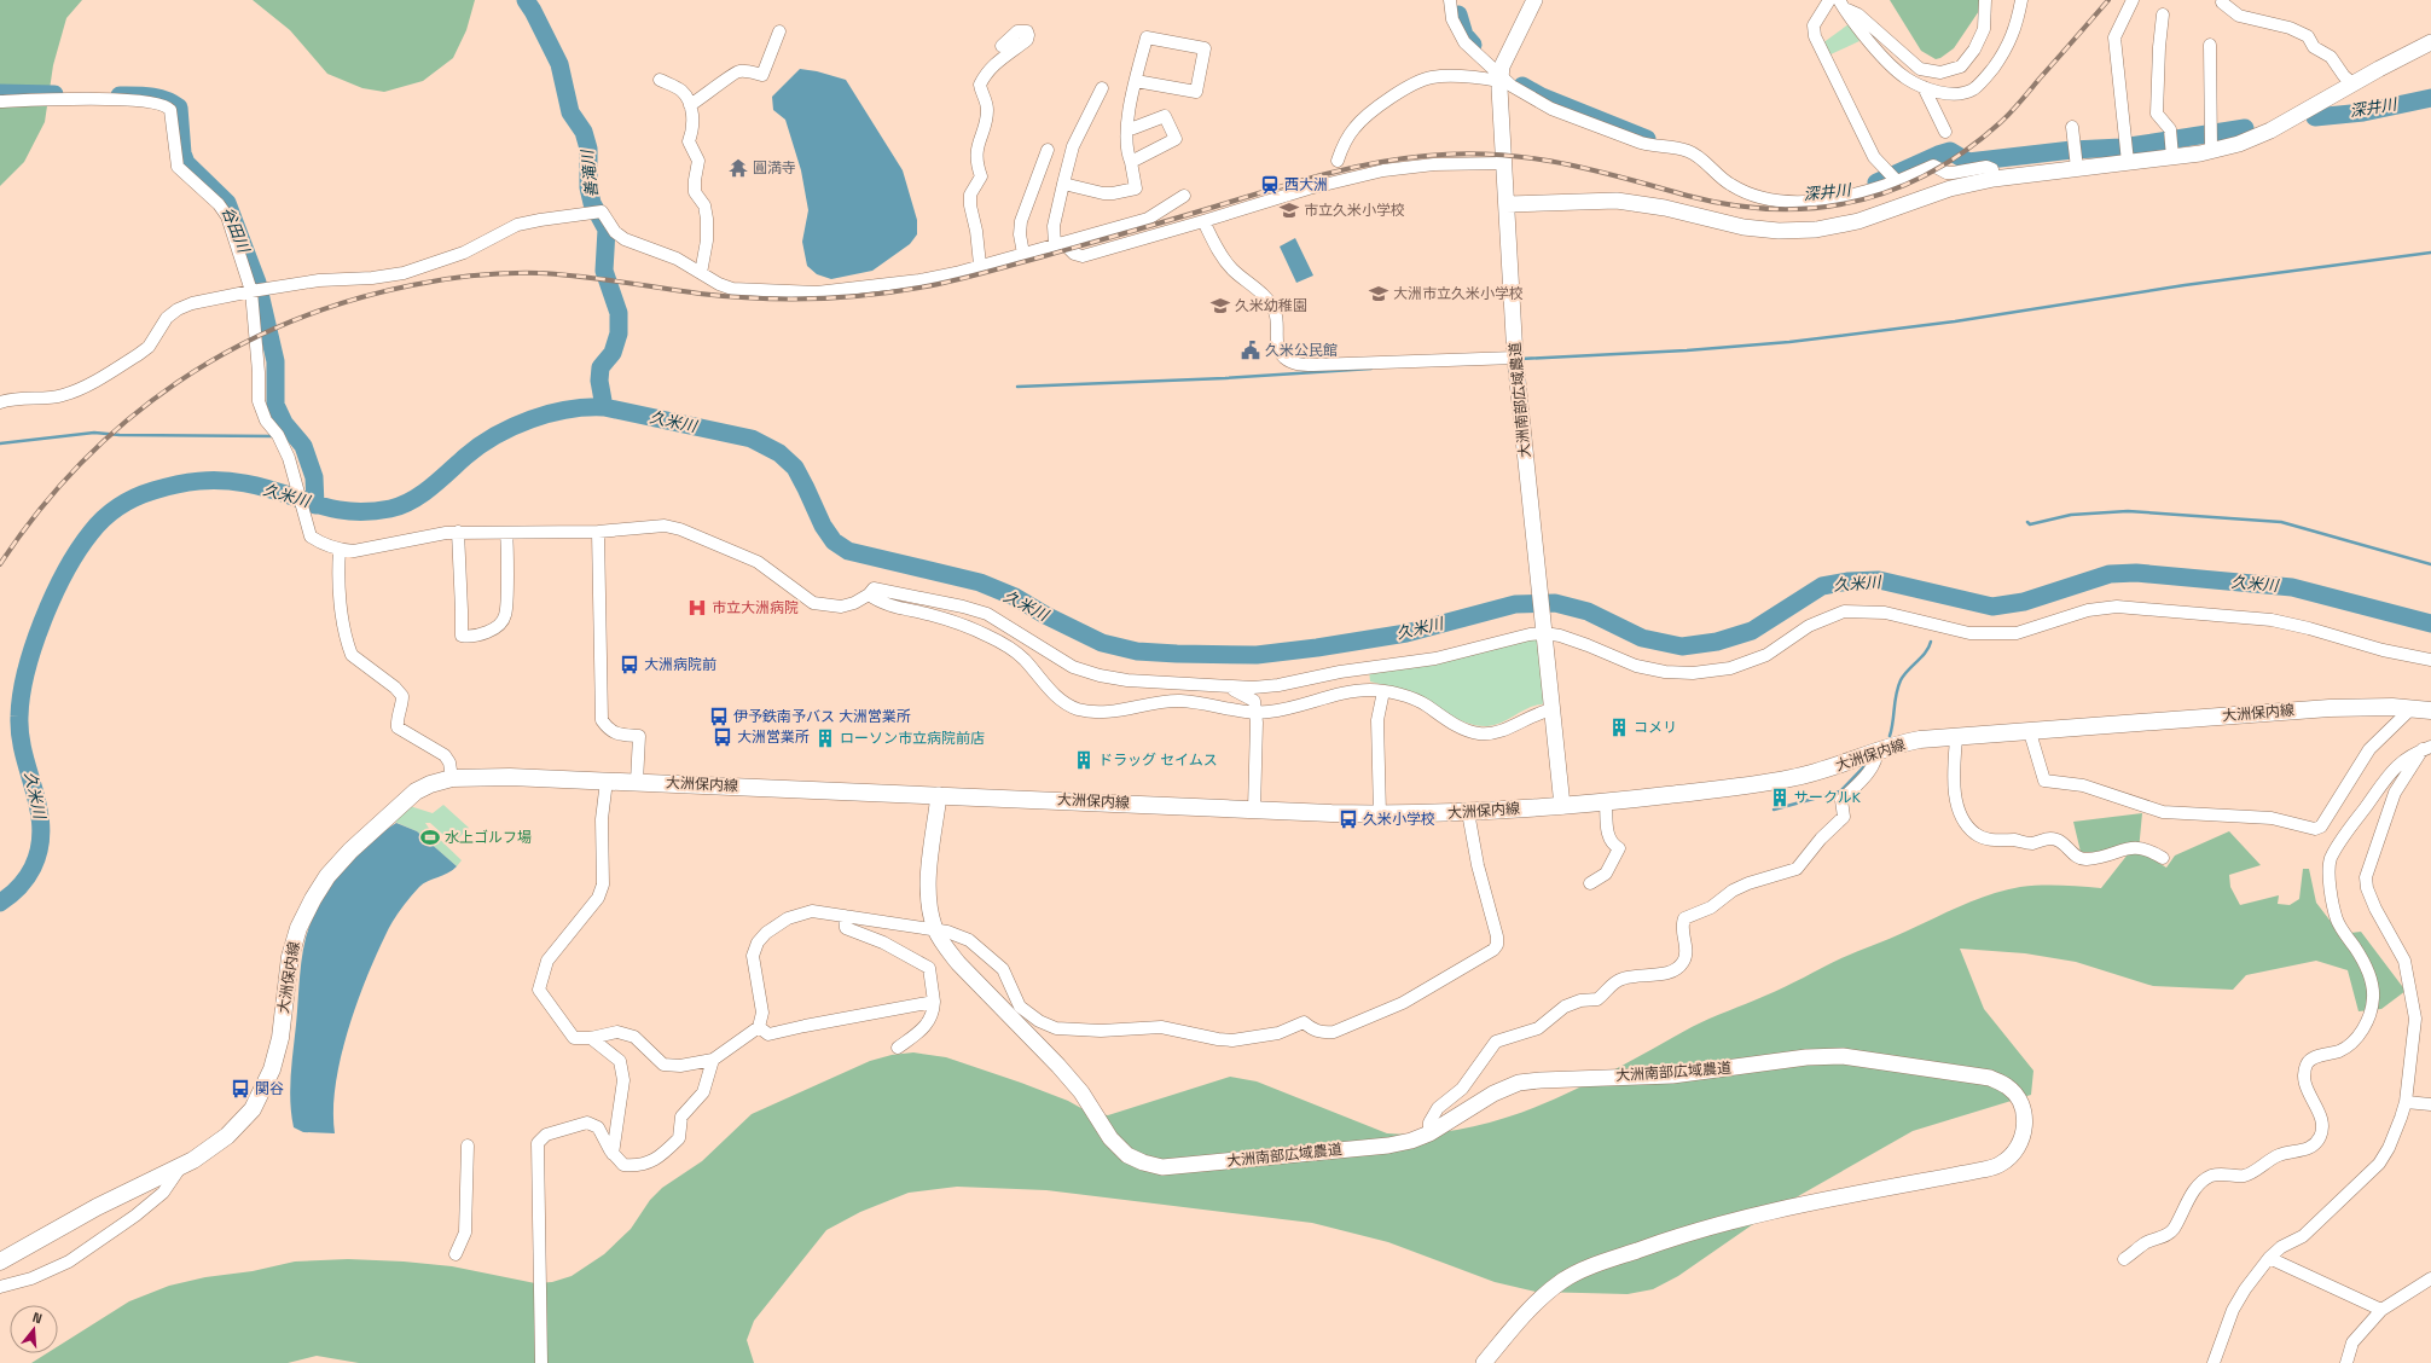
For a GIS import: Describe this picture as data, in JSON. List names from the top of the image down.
{
  "streets": {
    "main road": ["大洲保内線"],
    "street": ["大洲南部広域農道"]
  },
  "crossings": [
    ["大洲南部広域農道", "大洲保内線"]
  ],
  "water": [
    "深井川",
    "善滝川",
    "谷田川",
    "久米川"
  ],
  "places": {
    "temple": ["圓満寺"],
    "station": ["西大洲"],
    "school or university": ["市立久米小学校", "大洲市立久米小学校", "久米幼稚園"],
    "public building": ["久米公民館"],
    "hospital": ["市立大洲病院"],
    "bus stop": [
      "大洲病院前",
      "伊予鉄南予バス 大洲営業所",
      "大洲営業所",
      "久米小学校",
      "関谷"
    ],
    "building": [
      "コメリ",
      "ローソン市立病院前店",
      "ドラッグ セイムス",
      "サークルK"
    ],
    "sports": ["水上ゴルフ場"]
  },
  "north": "top"
}
